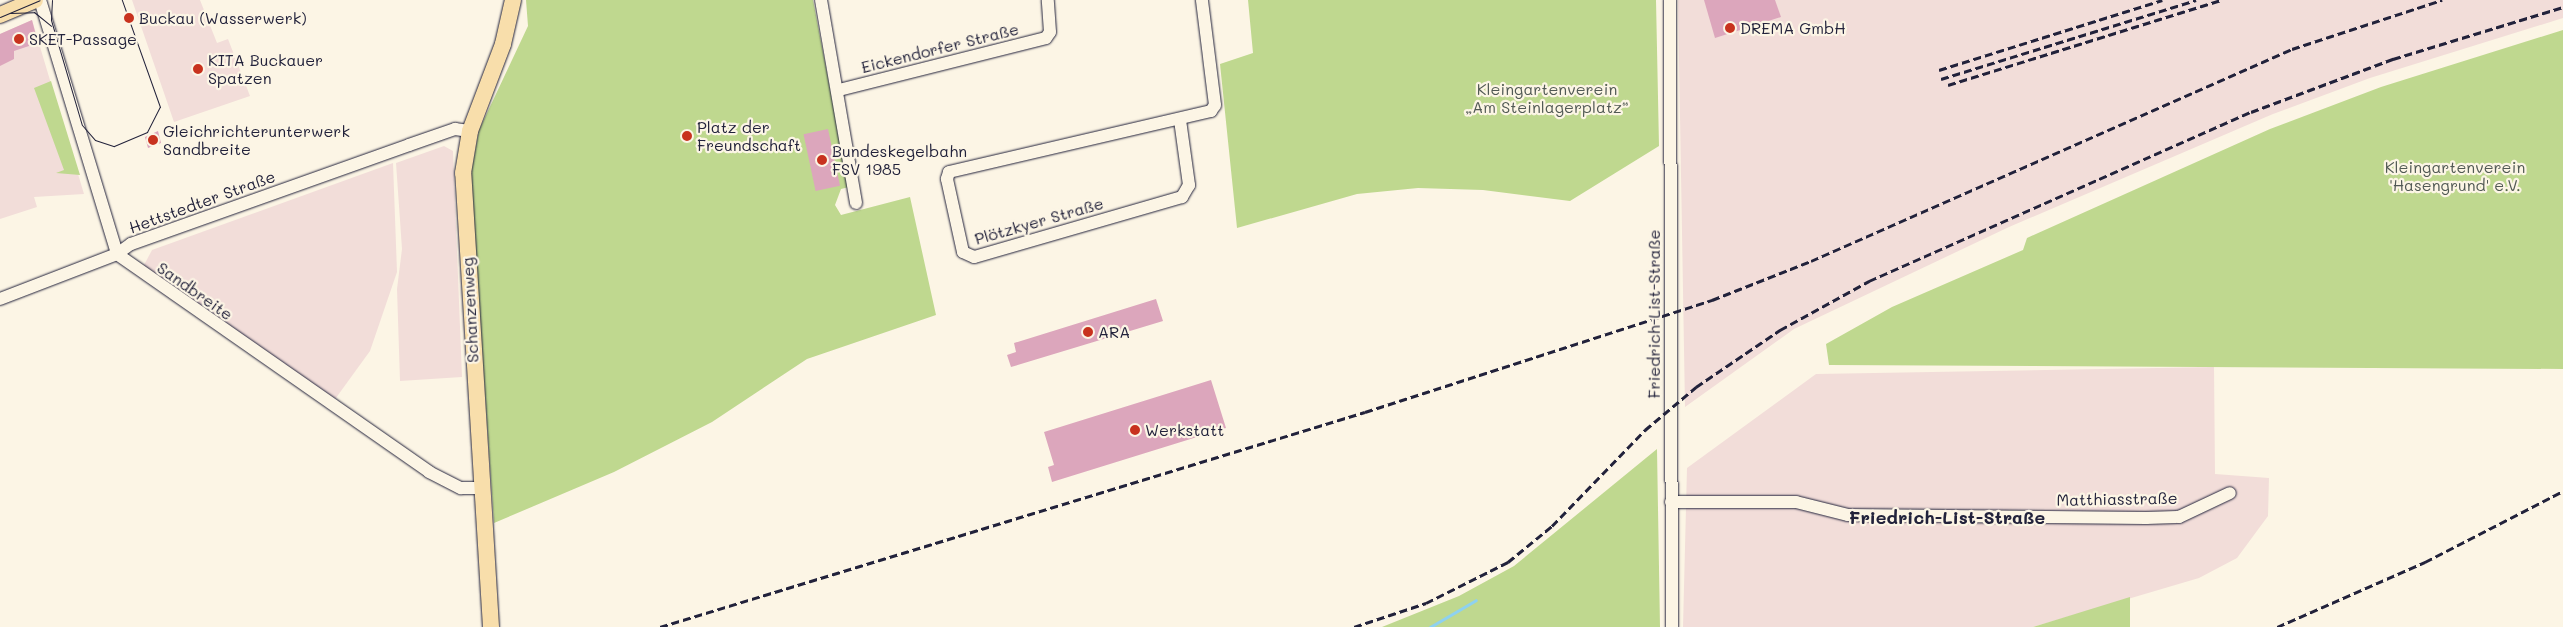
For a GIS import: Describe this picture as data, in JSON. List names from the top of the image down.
{
  "streets": {
    "main road": ["Schanzenweg"],
    "street": [
      "Eickendorfer Straße",
      "Hettstedter Straße",
      "Plötzkyer Straße",
      "Sandbreite",
      "Friedrich-List-Straße",
      "Matthiasstraße"
    ]
  },
  "crossings": [
    ["Hettstedter Straße", "Sandbreite"],
    ["Hettstedter Straße", "Schanzenweg"],
    ["Sandbreite", "Schanzenweg"],
    ["Friedrich-List-Straße", "Matthiasstraße"]
  ],
  "districts": ["Friedrich-List-Straße"],
  "parks": ["Kleingartenverein „Am Steinlagerplatz“", "Kleingartenverein 'Hasengrund' e.V."],
  "places": [
    "Buckau (Wasserwerk)",
    "DREMA GmbH",
    "SKET-Passage",
    "KITA Buckauer Spatzen",
    "Platz der Freundschaft",
    "Gleichrichterunterwerk Sandbreite",
    "Bundeskegelbahn FSV 1985",
    "ARA",
    "Werkstatt"
  ]
}
